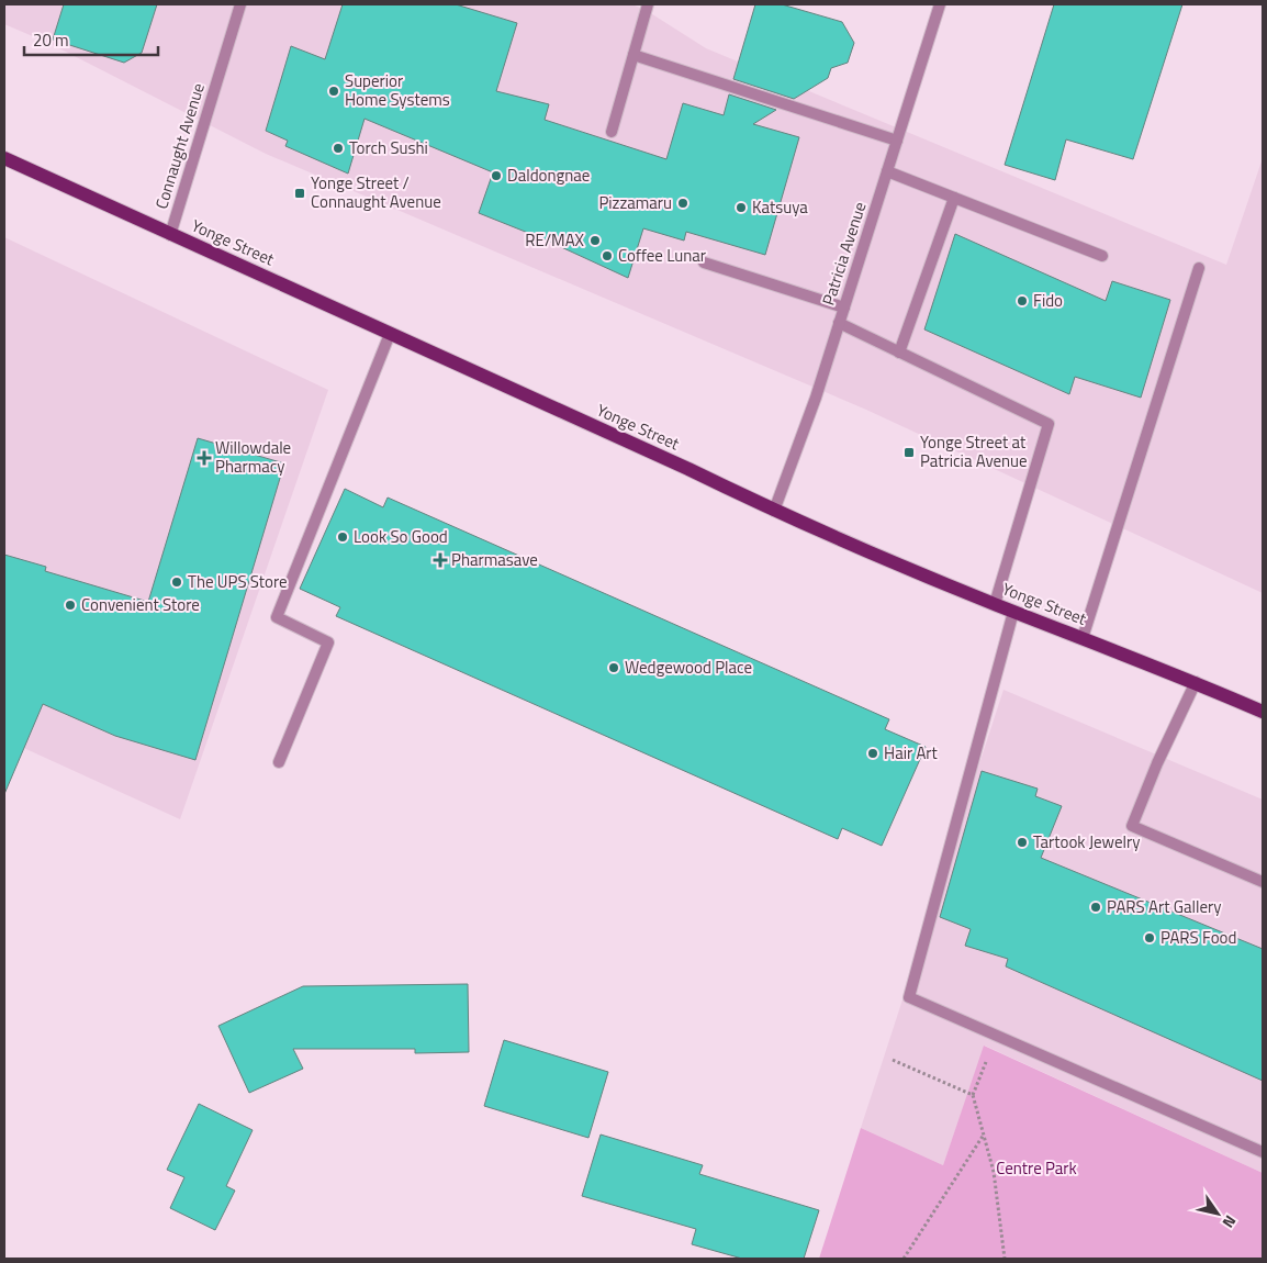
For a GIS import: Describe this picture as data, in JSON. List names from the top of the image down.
{
  "streets": {
    "main road": ["Yonge Street"],
    "street": ["Connaught Avenue", "Patricia Avenue"]
  },
  "crossings": [
    ["Connaught Avenue", "Yonge Street"],
    ["Yonge Street", "Patricia Avenue"]
  ],
  "parks": ["Centre Park"],
  "places": {
    "other": [
      "Superior Home Systems",
      "Torch Sushi",
      "Daldongnae",
      "Pizzamaru",
      "Katsuya",
      "RE/MAX",
      "Coffee Lunar",
      "Fido",
      "Look So Good",
      "The UPS Store",
      "Convenient Store",
      "Wedgewood Place",
      "Hair Art",
      "Tartook Jewelry",
      "PARS Art Gallery",
      "PARS Food"
    ],
    "transit": ["Yonge Street / Connaught Avenue", "Yonge Street at Patricia Avenue"],
    "health": ["Willowdale Pharmacy", "Pharmasave"]
  },
  "scale_bar": "20 m",
  "north": "bottom right"
}
